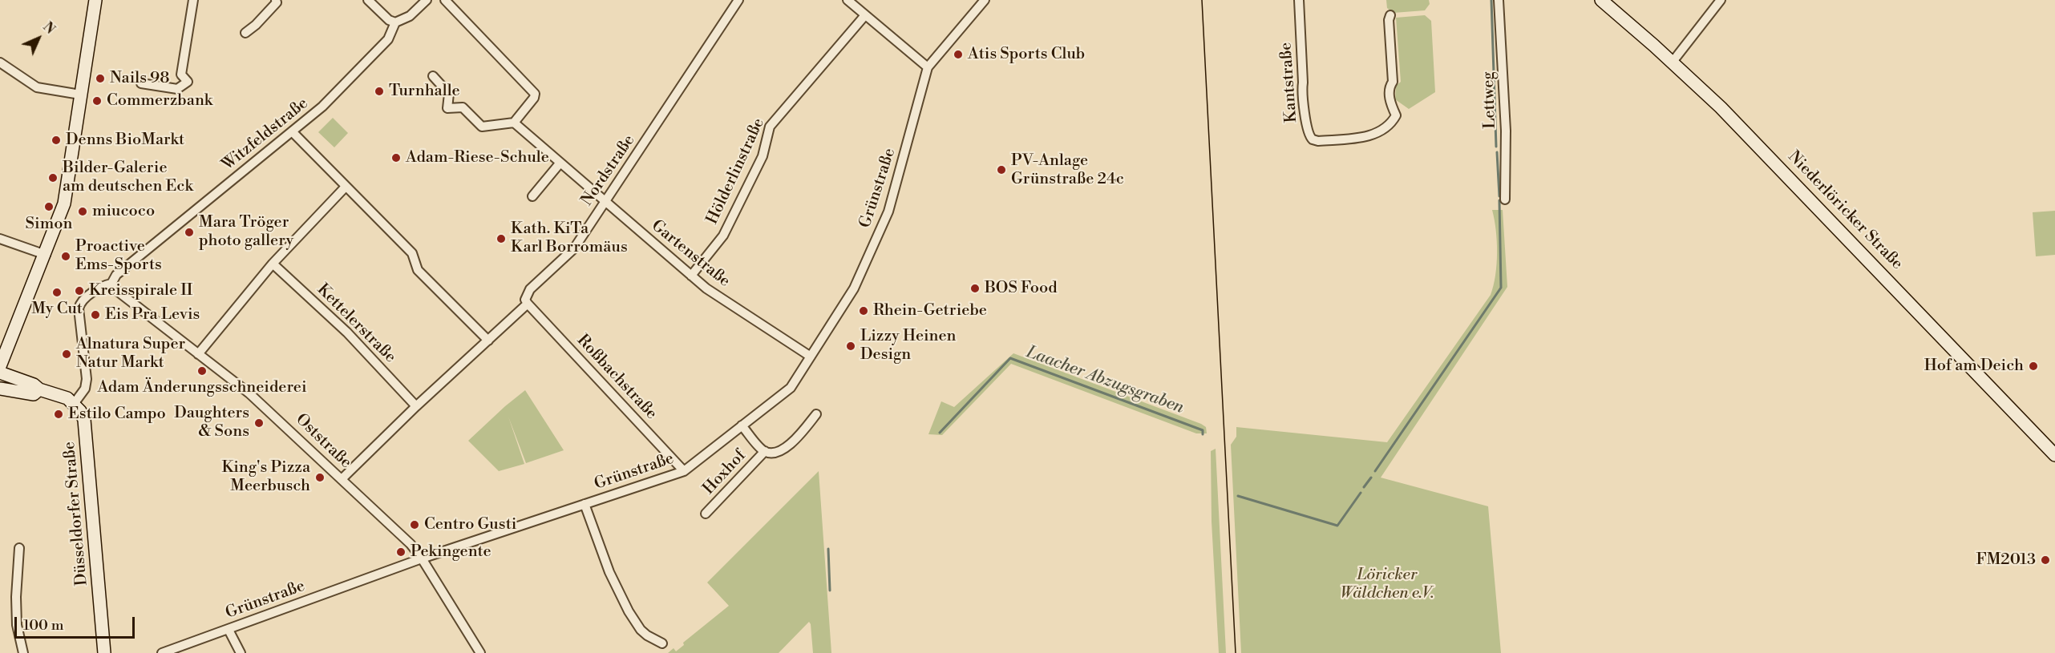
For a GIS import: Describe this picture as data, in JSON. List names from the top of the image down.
{
  "streets": {
    "main road": ["Niederlöricker Straße", "Düsseldorfer Straße"],
    "street": [
      "Kantstraße",
      "Lettweg",
      "Witzfeldstraße",
      "Nordstraße",
      "Hölderlinstraße",
      "Grünstraße",
      "Gartenstraße",
      "Kettelerstraße",
      "Roßbachstraße",
      "Oststraße",
      "Hoxhof"
    ]
  },
  "crossings": [
    ["Witzfeldstraße", "Oststraße"],
    ["Nordstraße", "Gartenstraße"],
    ["Nordstraße", "Kettelerstraße"],
    ["Nordstraße", "Roßbachstraße"],
    ["Nordstraße", "Oststraße"],
    ["Hölderlinstraße", "Gartenstraße"],
    ["Grünstraße", "Gartenstraße"],
    ["Grünstraße", "Roßbachstraße"],
    ["Grünstraße", "Oststraße"],
    ["Grünstraße", "Hoxhof"]
  ],
  "water": ["Laacher Abzugsgraben"],
  "parks": ["Löricker Wäldchen e.V."],
  "places": [
    "Atis Sports Club",
    "Nails 98",
    "Turnhalle",
    "Commerzbank",
    "Denns BioMarkt",
    "Adam-Riese-Schule",
    "PV-Anlage Grünstraße 24c",
    "Bilder-Galerie am deutschen Eck",
    "Simon",
    "miucoco",
    "Mara Tröger photo gallery",
    "Kath. KiTa Karl Borromäus",
    "Proactive Ems-Sports",
    "BOS Food",
    "Kreisspirale II",
    "My Cut",
    "Rhein-Getriebe",
    "Eis Pra Levis",
    "Lizzy Heinen Design",
    "Alnatura Super Natur Markt",
    "Hof am Deich",
    "Adam Änderungsschneiderei",
    "Estilo Campo",
    "Daughters & Sons",
    "King's Pizza Meerbusch",
    "Centro Gusti",
    "Pekingente",
    "FM2013"
  ],
  "scale_bar": "100 m",
  "north": "top right"
}
